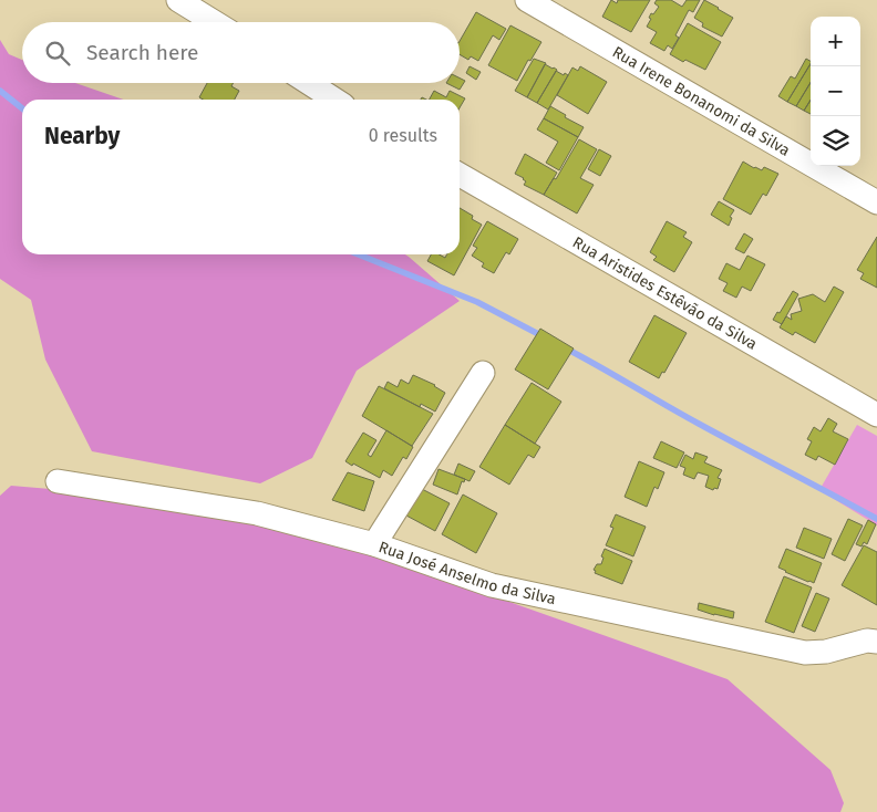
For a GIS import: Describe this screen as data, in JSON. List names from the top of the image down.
{
  "streets": {
    "street": ["Rua Irene Bonanomi da Silva", "Rua Aristides Estêvão da Silva", "Rua José Anselmo da Silva"]
  },
  "page": {
    "map_buttons": ["+", "−"],
    "search": "Search here",
    "heading": ["Nearby", "0 results"]
  }
}
